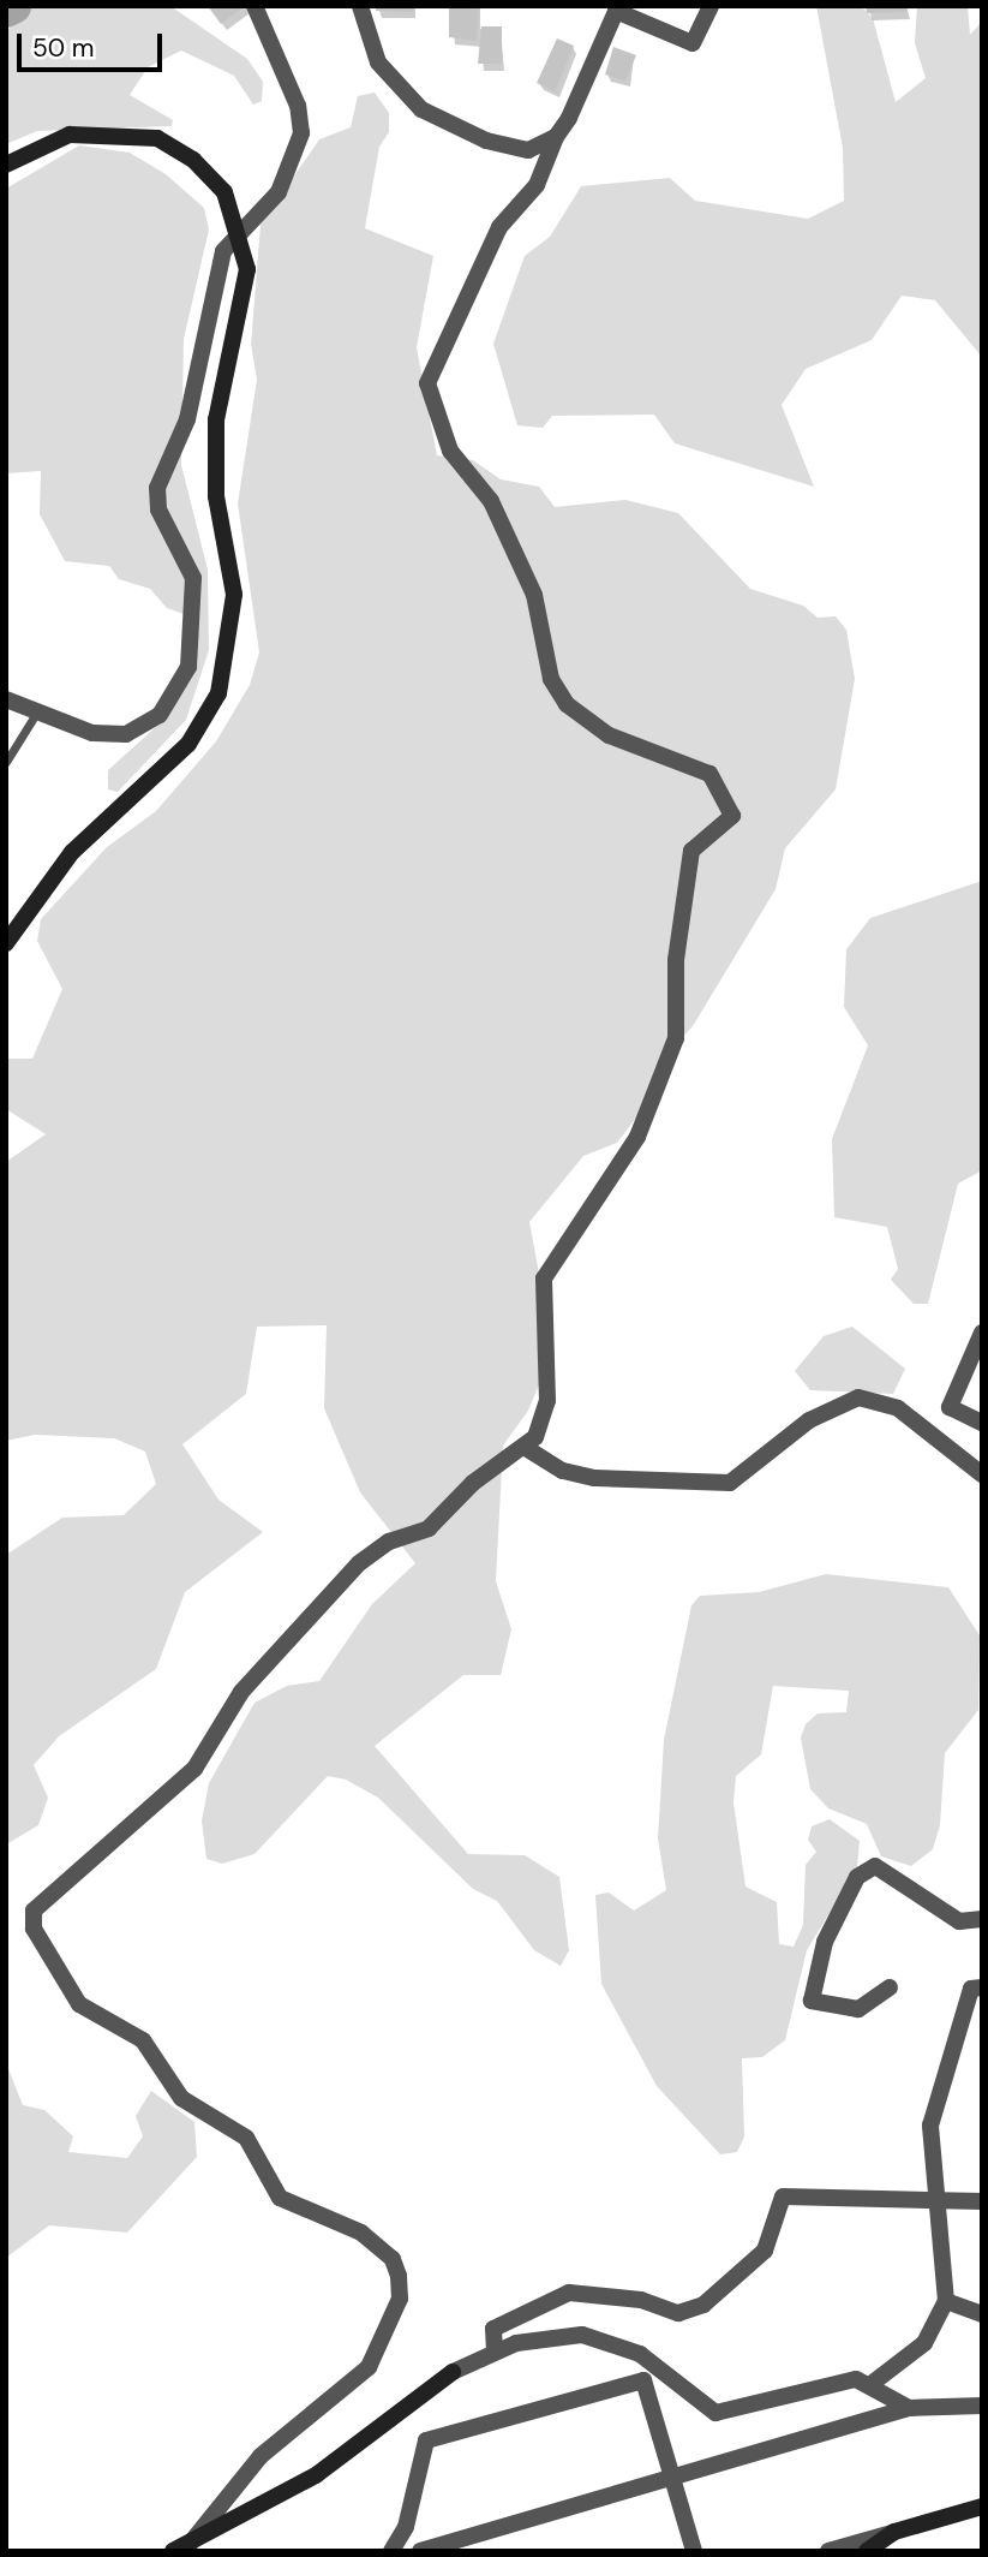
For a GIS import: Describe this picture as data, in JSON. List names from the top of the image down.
{
  "scale_bar": "50 m"
}
